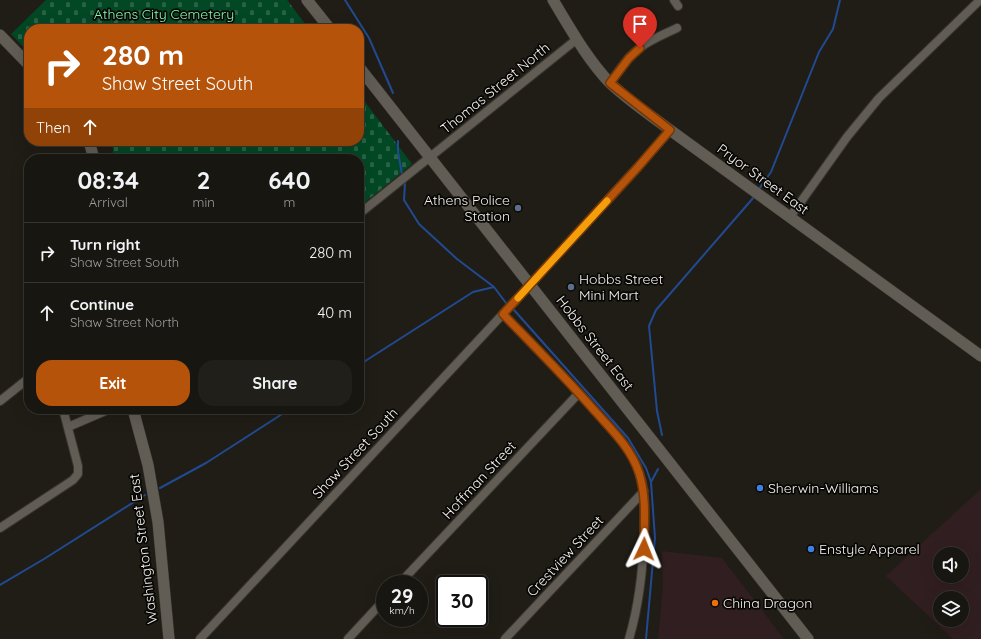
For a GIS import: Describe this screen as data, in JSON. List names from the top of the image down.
{
  "streets": {
    "street": [
      "Thomas Street North",
      "Pryor Street East",
      "Hobbs Street East",
      "Shaw Street South",
      "Hoffman Street",
      "Washington Street East",
      "Crestview Street"
    ]
  },
  "crossings": [
    ["Thomas Street North", "Pryor Street East"],
    ["Thomas Street North", "Hobbs Street East"],
    ["Pryor Street East", "Shaw Street South"],
    ["Hobbs Street East", "Shaw Street South"]
  ],
  "parks": ["Athens City Cemetery"],
  "places": [
    "Athens Police Station",
    "Hobbs Street Mini Mart",
    "Sherwin-Williams",
    "Enstyle Apparel",
    "China Dragon"
  ],
  "page": {
    "turn": ["280 m", "Shaw Street South"],
    "then": "Then",
    "eta": [
      "08:34",
      "Arrival",
      "2",
      "min",
      "640",
      "m"
    ],
    "list": [
      {
        "name": "Turn right",
        "note": "Shaw Street South",
        "value": "280 m"
      },
      {
        "name": "Continue",
        "note": "Shaw Street North",
        "value": "40 m"
      }
    ],
    "buttons": ["Exit", "Share"],
    "speed": "29 km/h",
    "limit": "30"
  }
}
